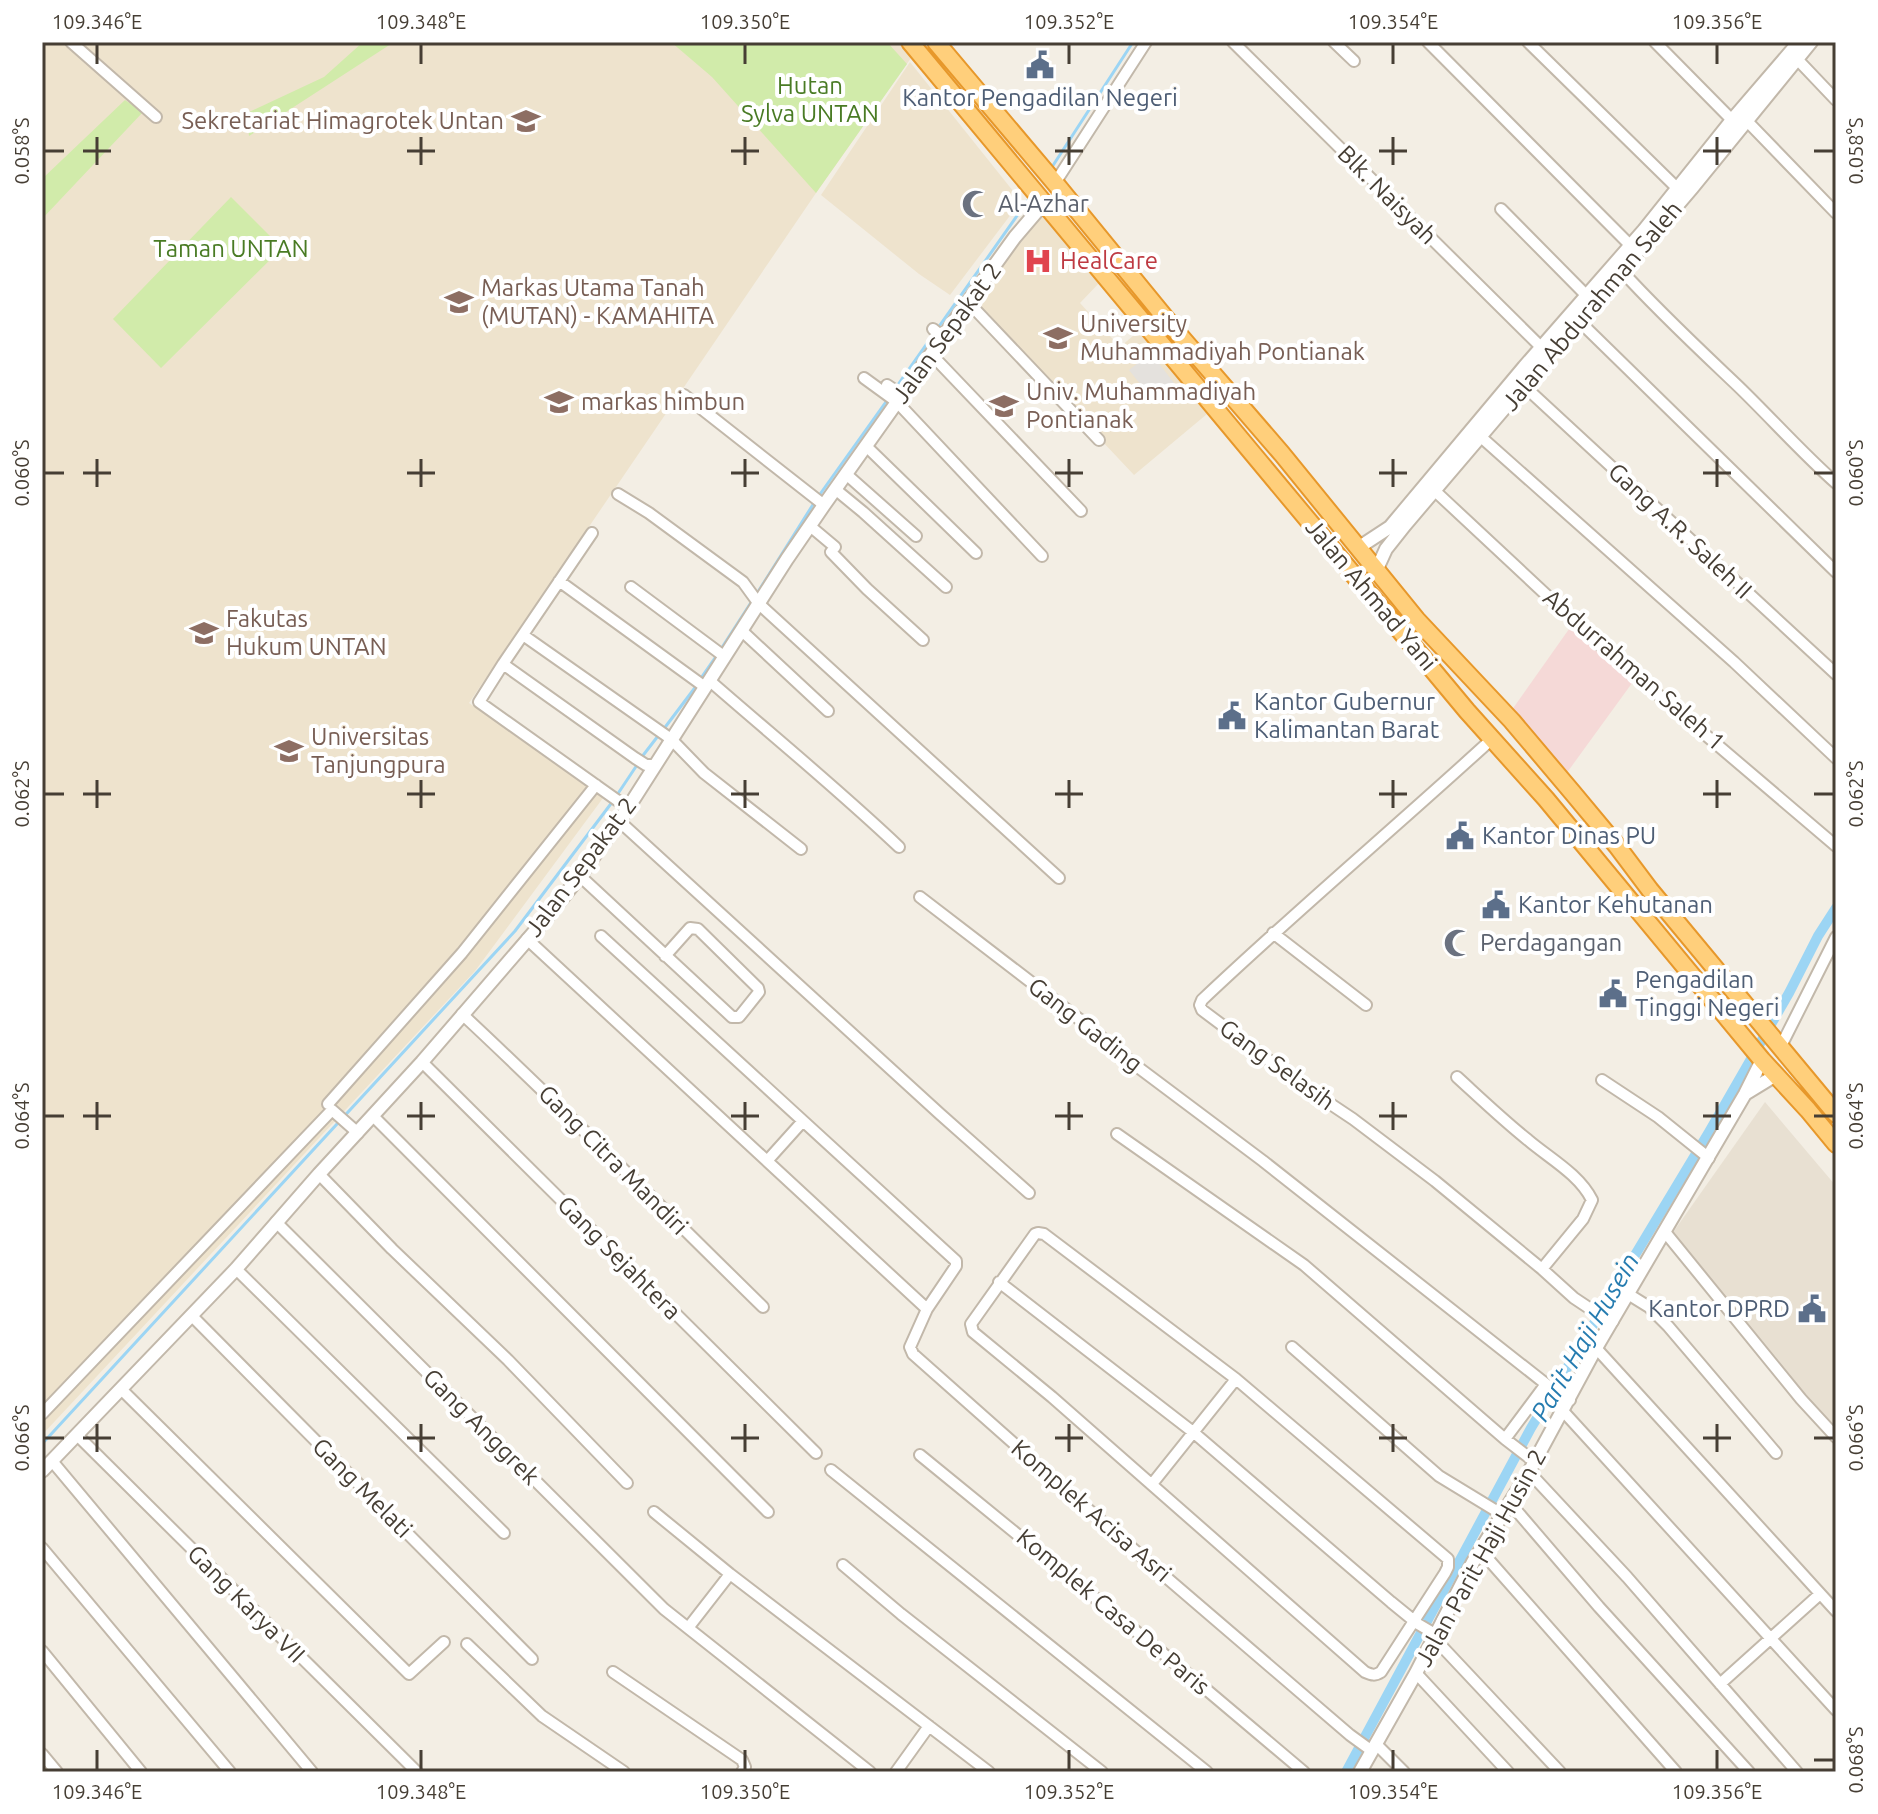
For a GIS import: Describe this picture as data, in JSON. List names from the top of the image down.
{
  "streets": {
    "highway": ["Jalan Ahmad Yani"],
    "street": [
      "Blk. Naisyah",
      "Jalan Abdurahman Saleh",
      "Jalan Sepakat 2",
      "Gang A.R. Saleh II",
      "Abdurrahman Saleh 1",
      "Gang Gading",
      "Gang Selasih",
      "Gang Citra Mandiri",
      "Gang Sejahtera",
      "Gang Anggrek",
      "Gang Melati",
      "Komplek Acisa Asri",
      "Jalan Parit Haji Husin 2",
      "Gang Karya VII",
      "Komplek Casa De Paris"
    ]
  },
  "crossings": [
    ["Blk. Naisyah", "Jalan Abdurahman Saleh"],
    ["Jalan Abdurahman Saleh", "Gang A.R. Saleh II"],
    ["Jalan Abdurahman Saleh", "Jalan Ahmad Yani"],
    ["Jalan Abdurahman Saleh", "Abdurrahman Saleh 1"],
    ["Jalan Sepakat 2", "Jalan Ahmad Yani"],
    ["Jalan Sepakat 2", "Gang Citra Mandiri"],
    ["Jalan Sepakat 2", "Gang Sejahtera"],
    ["Jalan Sepakat 2", "Gang Anggrek"],
    ["Jalan Sepakat 2", "Gang Melati"],
    ["Jalan Sepakat 2", "Gang Karya VII"],
    ["Jalan Ahmad Yani", "Gang Selasih"],
    ["Jalan Ahmad Yani", "Jalan Parit Haji Husin 2"],
    ["Gang Gading", "Jalan Parit Haji Husin 2"],
    ["Gang Selasih", "Jalan Parit Haji Husin 2"],
    ["Komplek Acisa Asri", "Jalan Parit Haji Husin 2"]
  ],
  "water": ["Parit Haji Husein"],
  "parks": ["Hutan Sylva UNTAN", "Taman UNTAN"],
  "places": {
    "public building": [
      "Kantor Pengadilan Negeri",
      "Kantor Gubernur Kalimantan Barat",
      "Kantor Dinas PU",
      "Kantor Kehutanan",
      "Pengadilan Tinggi Negeri",
      "Kantor DPRD"
    ],
    "school or university": [
      "Sekretariat Himagrotek Untan",
      "Markas Utama Tanah (MUTAN) - KAMAHITA",
      "University Muhammadiyah Pontianak",
      "markas himbun",
      "Univ. Muhammadiyah Pontianak",
      "Fakutas Hukum UNTAN",
      "Universitas Tanjungpura"
    ],
    "mosque": ["Al-Azhar", "Perdagangan"],
    "hospital": ["HealCare"]
  },
  "coordinates": [
    "109.346°E",
    "109.348°E",
    "109.350°E",
    "109.352°E",
    "109.354°E",
    "109.356°E",
    "0.058°S",
    "0.060°S",
    "0.062°S",
    "0.064°S",
    "0.066°S",
    "0.068°S"
  ]
}
